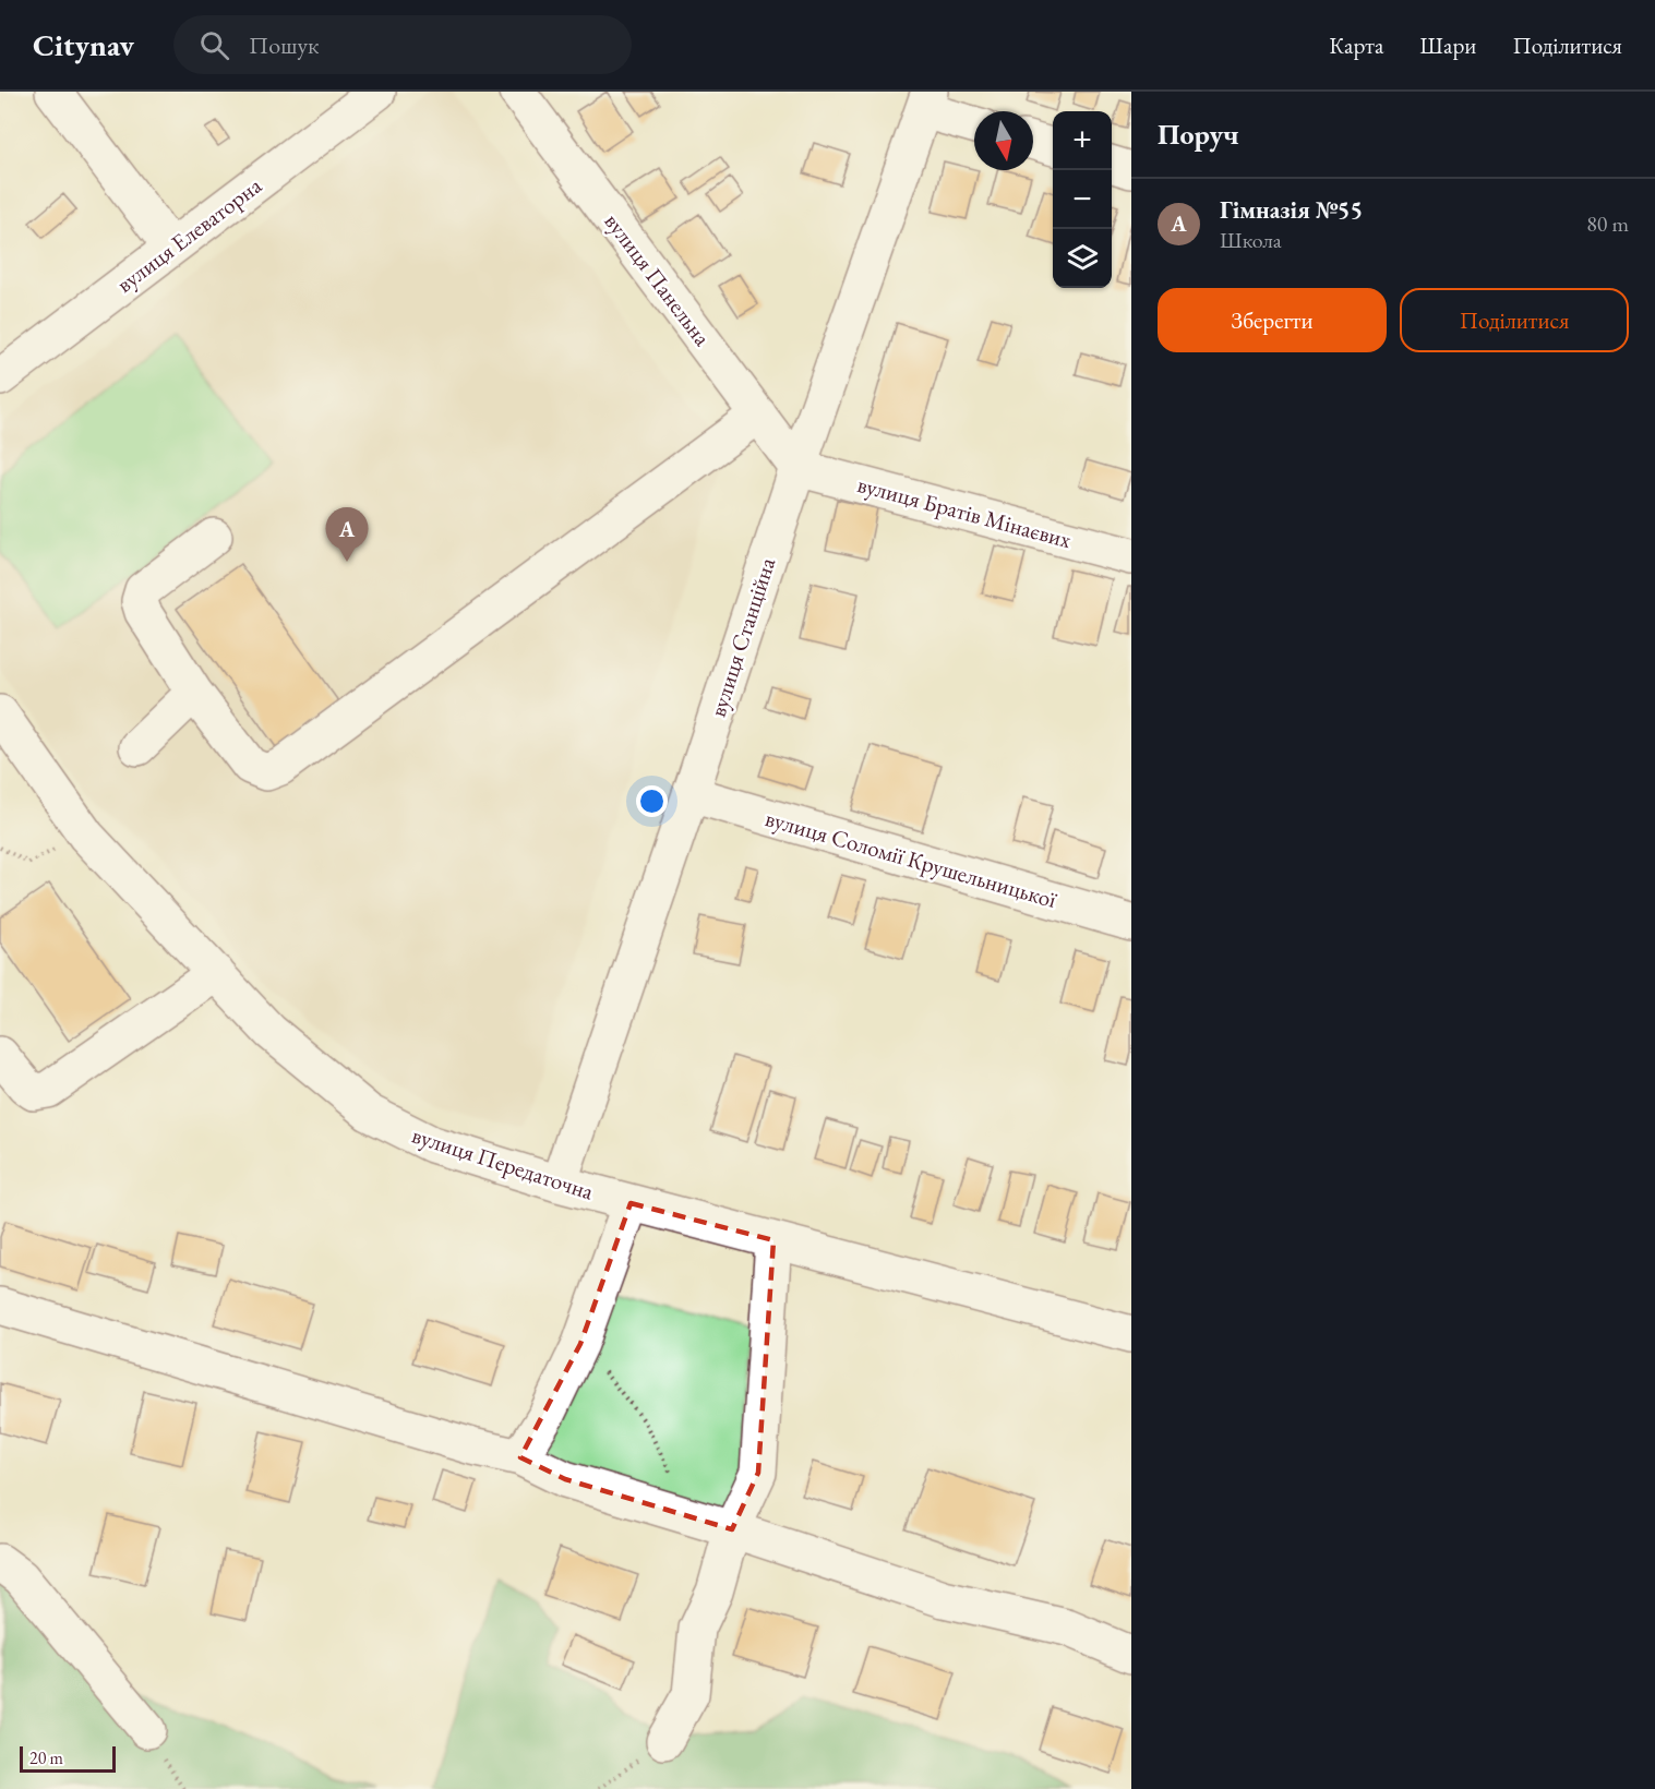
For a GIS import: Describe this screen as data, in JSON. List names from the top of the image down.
{
  "streets": {
    "street": [
      "вулиця Елеваторна",
      "вулиця Панельна",
      "вулиця Братів Мінаєвих",
      "вулиця Станційна",
      "вулиця Соломії Крушельницької",
      "вулиця Передаточна"
    ]
  },
  "crossings": [
    ["вулиця Панельна", "вулиця Братів Мінаєвих"],
    ["вулиця Панельна", "вулиця Станційна"],
    ["вулиця Братів Мінаєвих", "вулиця Станційна"],
    ["вулиця Станційна", "вулиця Соломії Крушельницької"],
    ["вулиця Станційна", "вулиця Передаточна"]
  ],
  "scale_bar": "20 m",
  "north": "bottom",
  "page": {
    "header": "Citynav",
    "search": "Пошук",
    "nav": ["Карта", "Шари", "Поділитися"],
    "heading": "Поруч",
    "map_buttons": ["+", "−"],
    "list": [
      {
        "mark": "A",
        "name": "Гімназія №55",
        "note": "Школа",
        "value": "80 m"
      }
    ],
    "buttons": ["Зберегти", "Поділитися"],
    "pins": "A",
    "scale": "20 m"
  }
}
